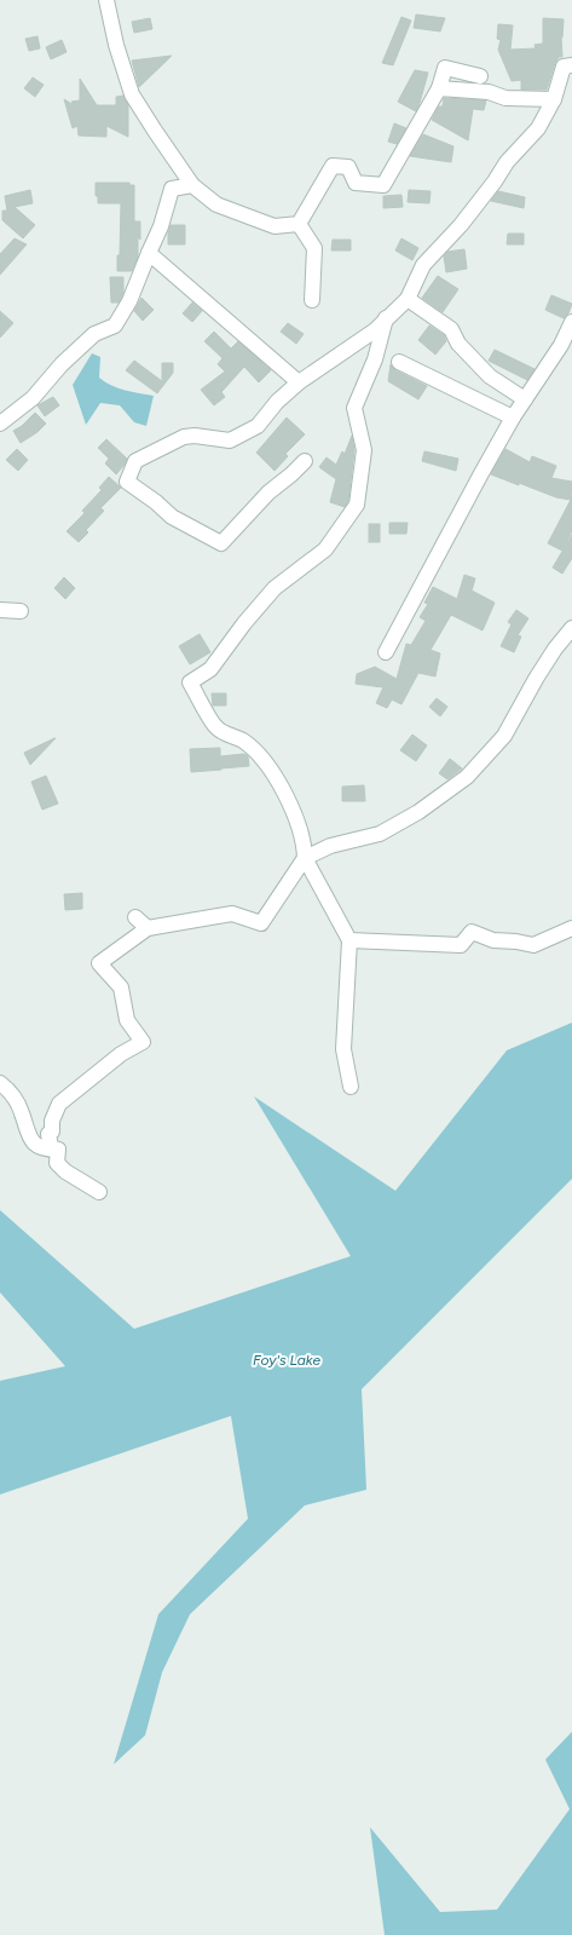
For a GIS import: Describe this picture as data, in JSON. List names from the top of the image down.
{
  "water": ["Foy's Lake"]
}
